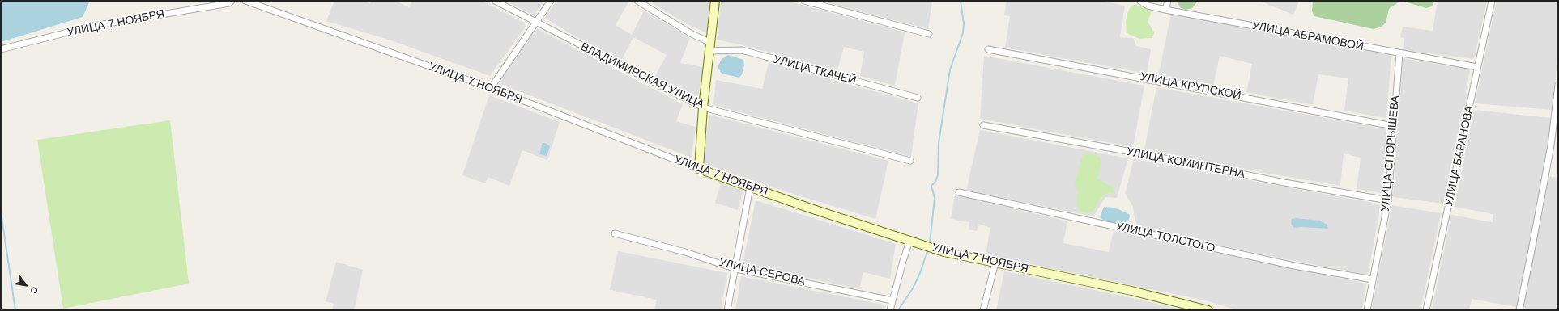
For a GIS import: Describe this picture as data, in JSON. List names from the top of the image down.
{
  "streets": {
    "street": [
      "УЛИЦА 7 НОЯБРЯ",
      "УЛИЦА АБРАМОВОЙ",
      "УЛИЦА ТКАЧЕЙ",
      "ВЛАДИМИРСКАЯ УЛИЦА",
      "УЛИЦА КРУПСКОЙ",
      "УЛИЦА СПОРЫШЕВА",
      "УЛИЦА БАРАНОВА",
      "УЛИЦА КОМИНТЕРНА",
      "УЛИЦА ТОЛСТОГО",
      "УЛИЦА СЕРОВА"
    ]
  },
  "crossings": [
    ["УЛИЦА АБРАМОВОЙ", "УЛИЦА СПОРЫШЕВА"],
    ["УЛИЦА АБРАМОВОЙ", "УЛИЦА БАРАНОВА"],
    ["УЛИЦА КРУПСКОЙ", "УЛИЦА СПОРЫШЕВА"],
    ["УЛИЦА СПОРЫШЕВА", "УЛИЦА КОМИНТЕРНА"],
    ["УЛИЦА СПОРЫШЕВА", "УЛИЦА ТОЛСТОГО"]
  ],
  "north": "bottom right"
}
